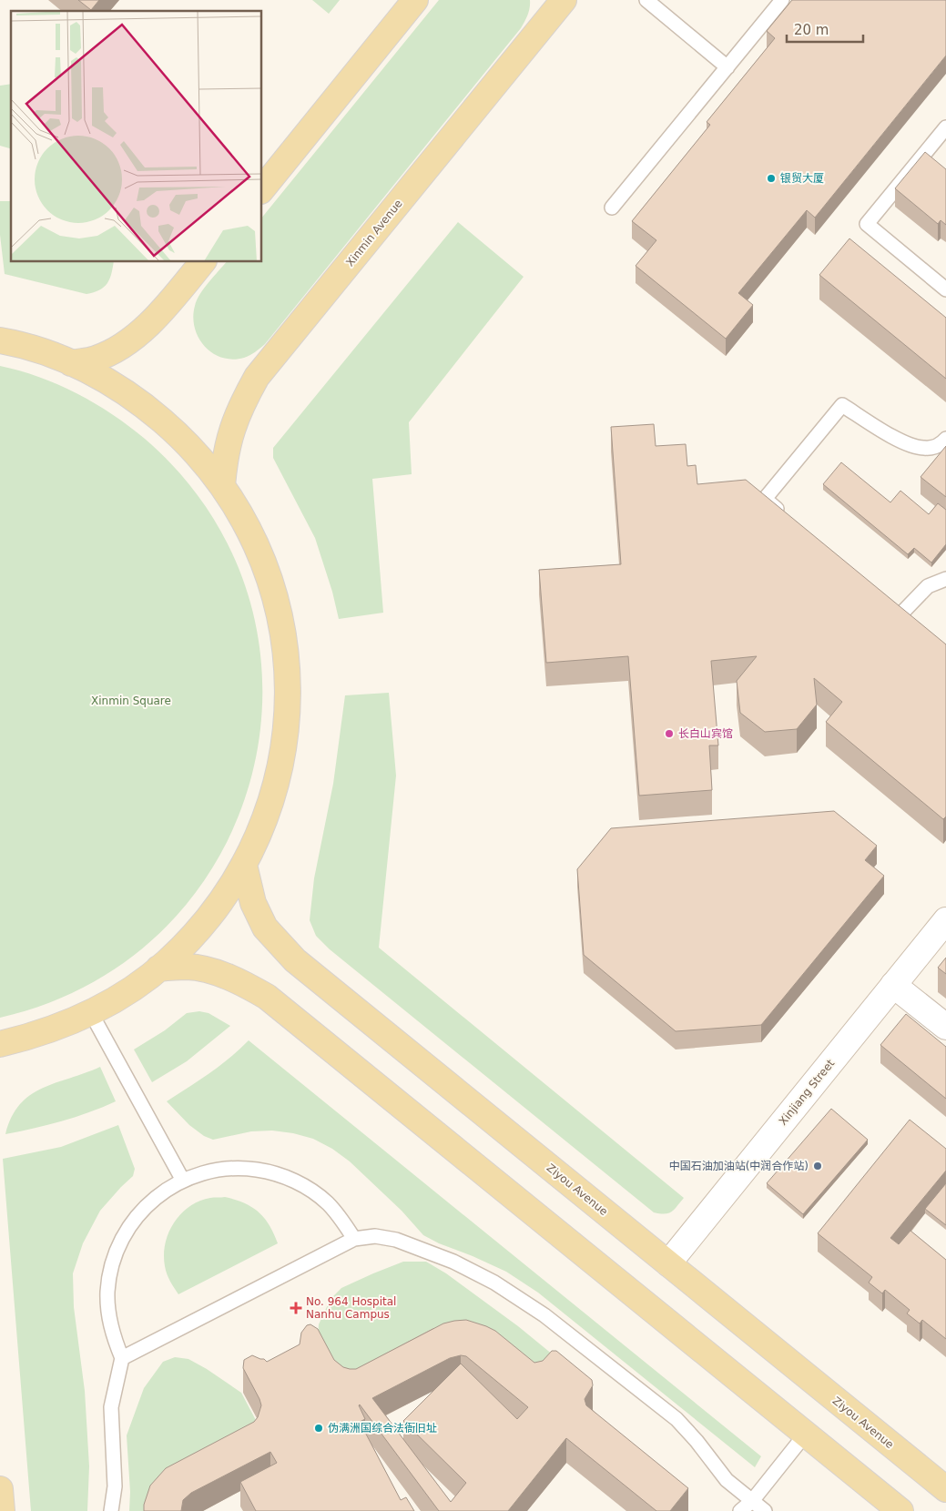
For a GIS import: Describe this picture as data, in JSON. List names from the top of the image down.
{
  "streets": {
    "main road": ["Xinmin Avenue", "Ziyou Avenue"],
    "street": ["Xinjiang Street"]
  },
  "crossings": [
    ["Xinjiang Street", "Ziyou Avenue"]
  ],
  "parks": ["Xinmin Square"],
  "places": {
    "other": [
      "银贸大厦",
      "长白山宾馆",
      "中国石油加油站(中润合作站)",
      "伪满洲国综合法衙旧址"
    ],
    "health": ["No. 964 Hospital Nanhu Campus"]
  },
  "scale_bar": "20 m"
}
